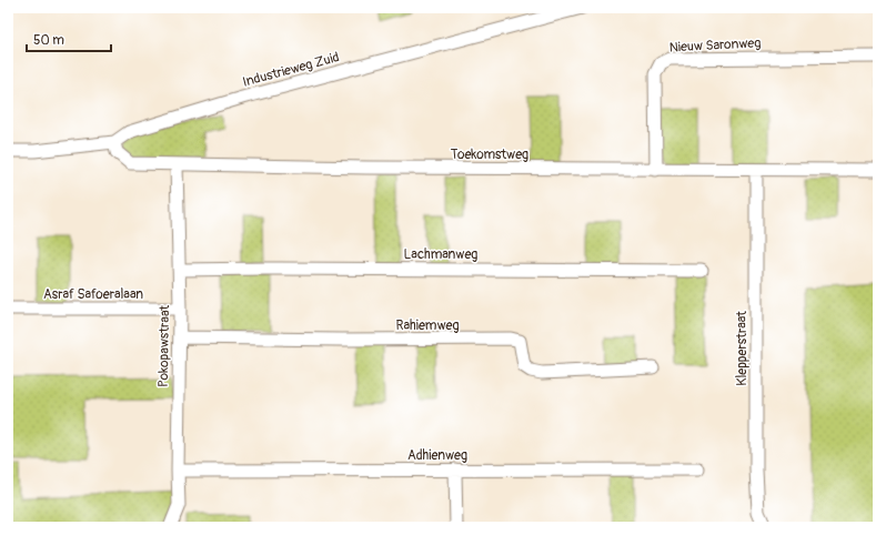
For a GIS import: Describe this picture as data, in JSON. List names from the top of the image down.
{
  "streets": {
    "street": [
      "Nieuw Saronweg",
      "Industrieweg Zuid",
      "Toekomstweg",
      "Lachmanweg",
      "Asraf Safoeralaan",
      "Rahiemweg",
      "Pokopawstraat",
      "Klepperstraat",
      "Adhienweg"
    ]
  },
  "crossings": [
    ["Nieuw Saronweg", "Toekomstweg"],
    ["Industrieweg Zuid", "Toekomstweg"],
    ["Toekomstweg", "Pokopawstraat"],
    ["Toekomstweg", "Klepperstraat"],
    ["Lachmanweg", "Pokopawstraat"],
    ["Asraf Safoeralaan", "Pokopawstraat"],
    ["Rahiemweg", "Pokopawstraat"],
    ["Pokopawstraat", "Adhienweg"]
  ],
  "scale_bar": "50 m"
}
